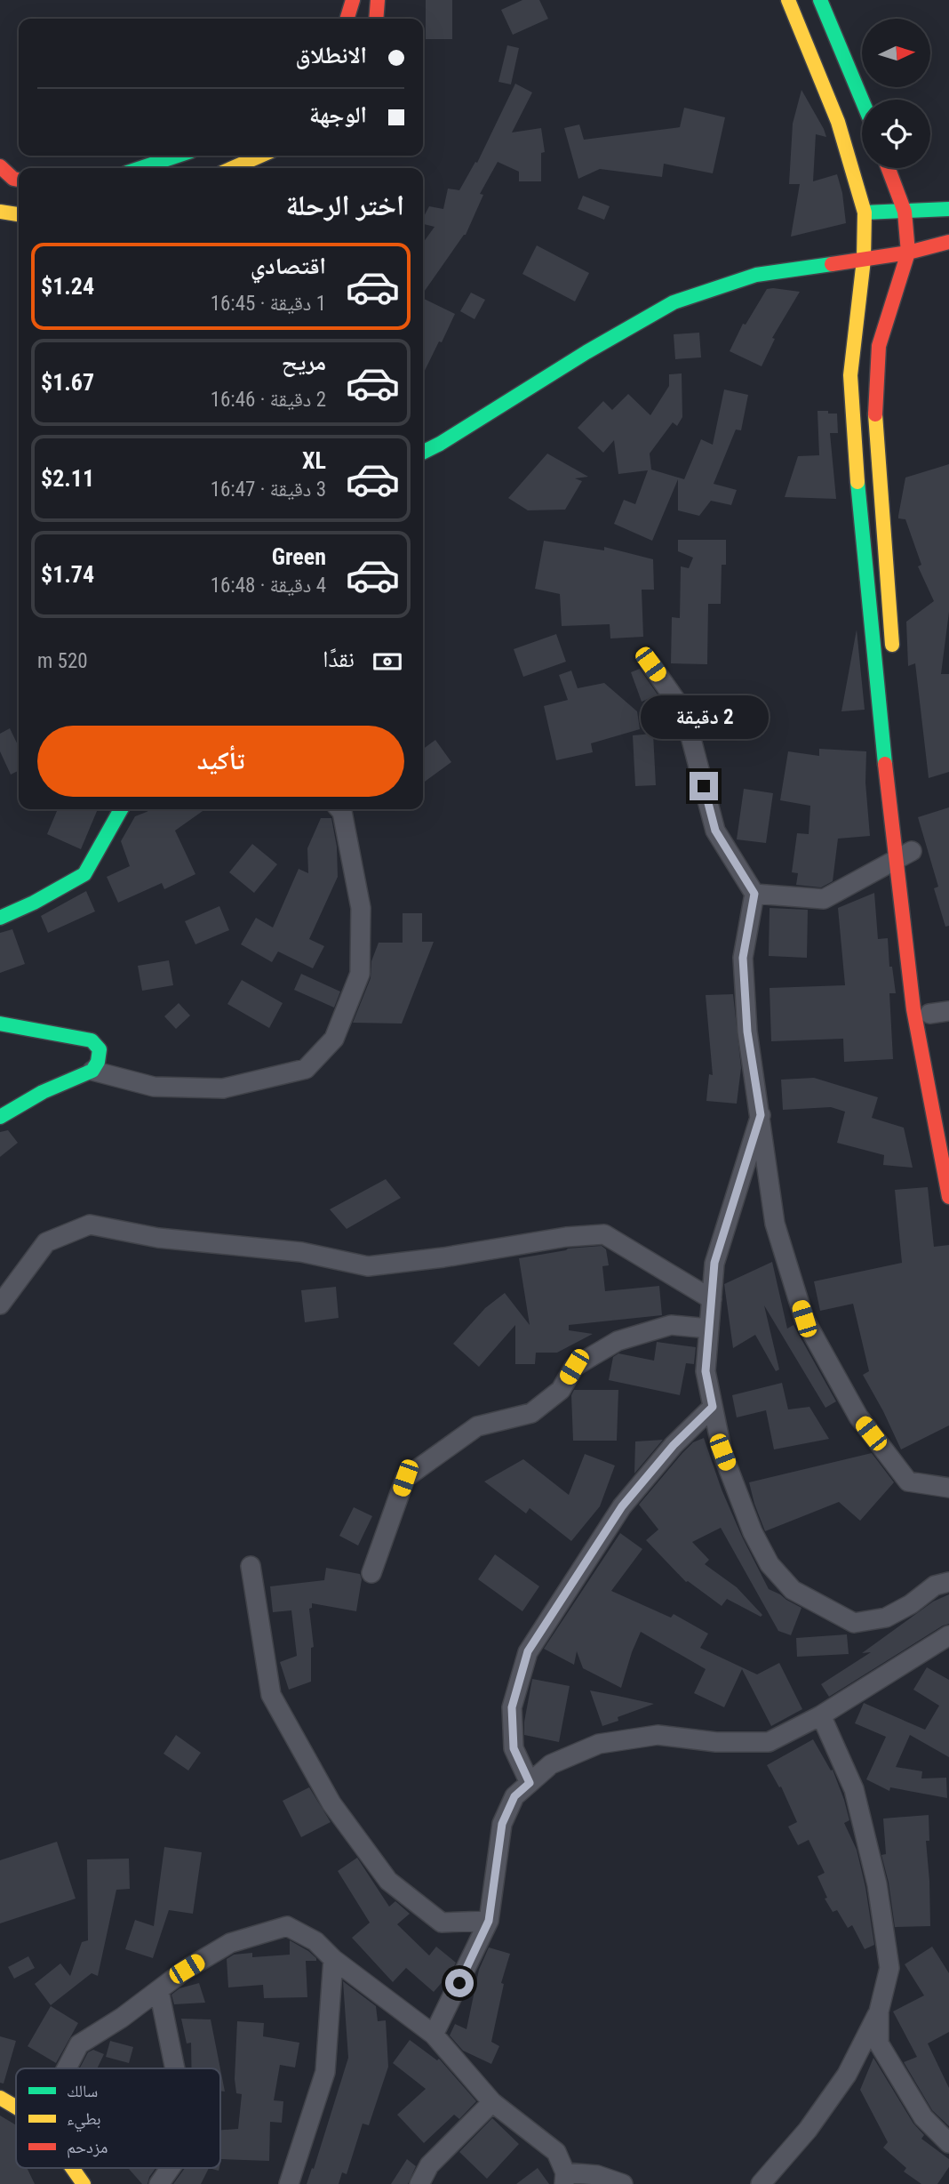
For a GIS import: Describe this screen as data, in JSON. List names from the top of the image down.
{
  "legend": ["سالك", "بطيء", "مزدحم"],
  "north": "right",
  "page": {
    "banner": ["الانطلاق", "الوجهة"],
    "heading": "اختر الرحلة",
    "list": [
      {
        "name": "اقتصادي",
        "note": "1 دقيقة · 16:45",
        "value": "$1.24"
      },
      {
        "name": "مريح",
        "note": "2 دقيقة · 16:46",
        "value": "$1.67"
      },
      {
        "name": "XL",
        "note": "3 دقيقة · 16:47",
        "value": "$2.11"
      },
      {
        "name": "Green",
        "note": "4 دقيقة · 16:48",
        "value": "$1.74"
      }
    ],
    "pay": ["نقدًا", "520 m"],
    "bubble": "2 دقيقة",
    "buttons": "تأكيد"
  }
}
